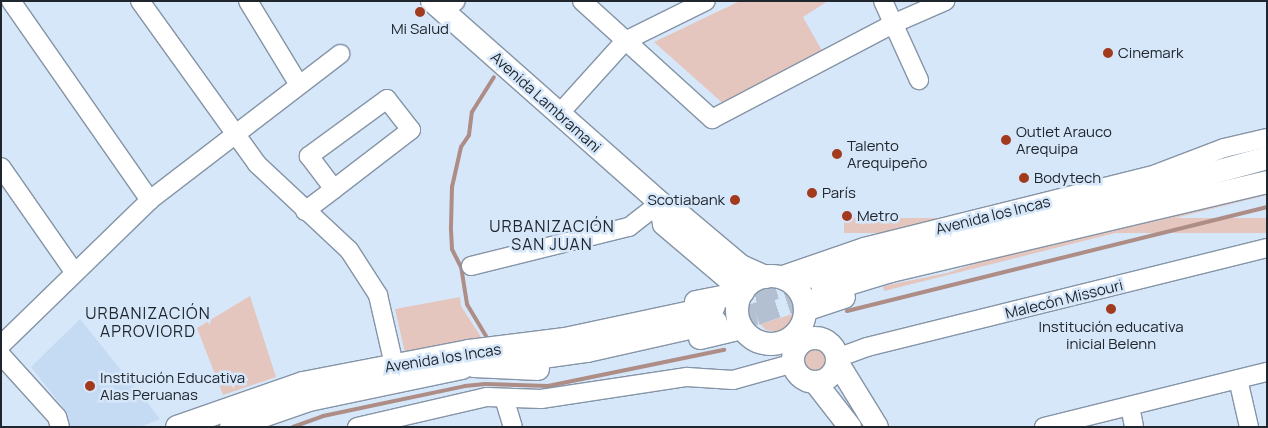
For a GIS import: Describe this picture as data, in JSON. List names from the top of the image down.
{
  "streets": {
    "main road": ["Avenida Lambramani", "Avenida los Incas"],
    "street": ["Malecón Missouri"]
  },
  "crossings": [
    ["Avenida Lambramani", "Avenida los Incas"]
  ],
  "districts": ["URBANIZACIÓN SAN JUAN", "URBANIZACIÓN APROVIORD"],
  "places": [
    "Mi Salud",
    "Cinemark",
    "Outlet Arauco Arequipa",
    "Talento Arequipeño",
    "Bodytech",
    "París",
    "Scotiabank",
    "Metro",
    "Institución educativa inicial Belenn",
    "Institución Educativa Alas Peruanas"
  ]
}
